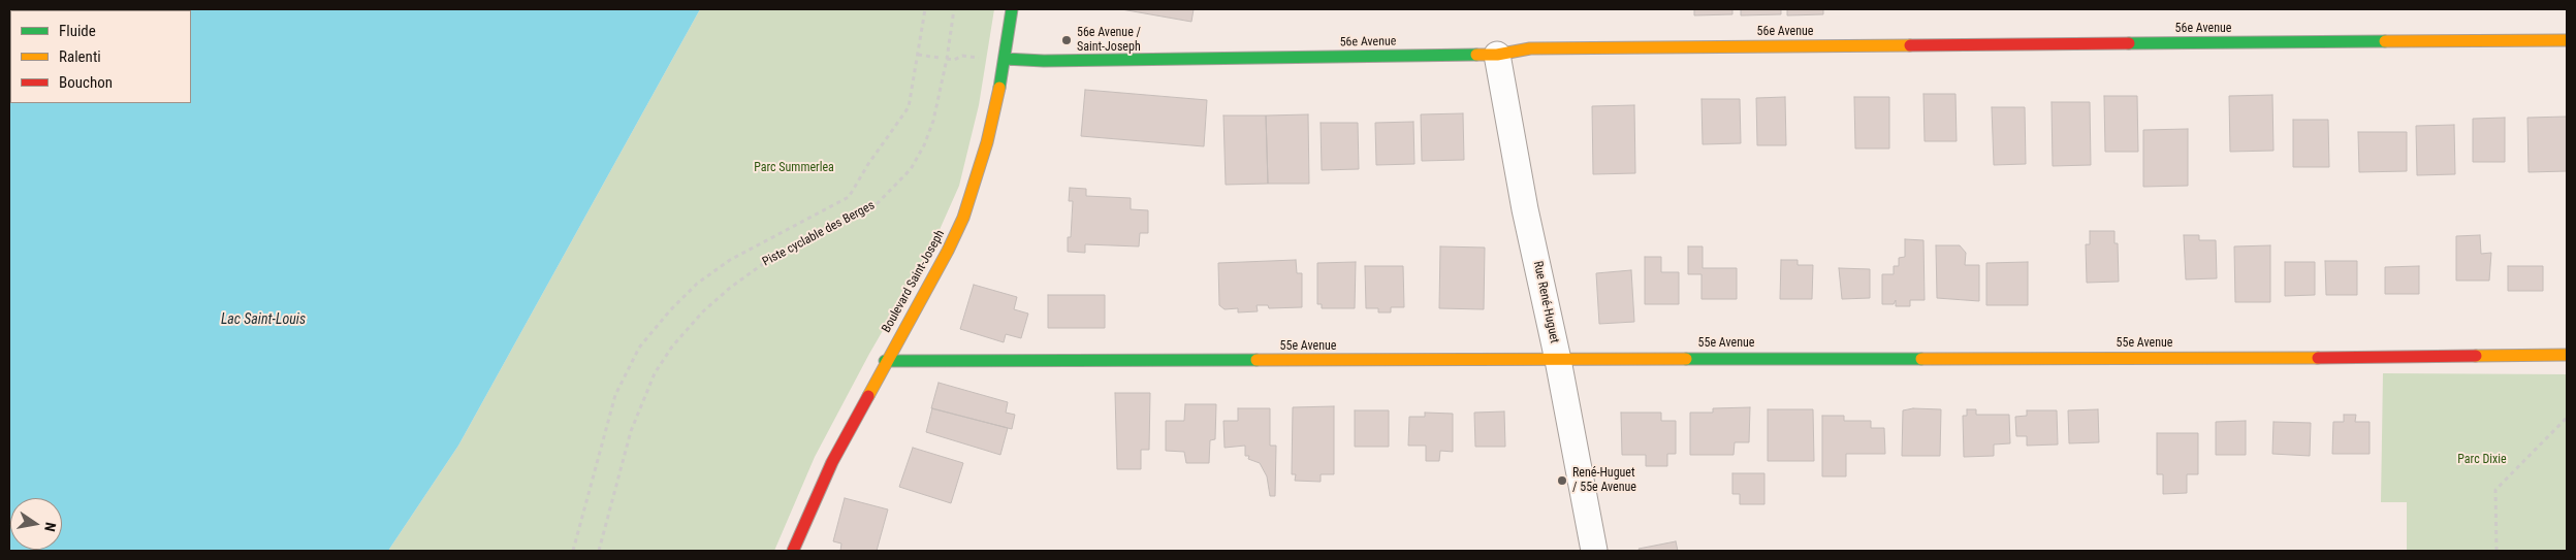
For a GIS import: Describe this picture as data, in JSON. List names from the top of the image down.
{
  "streets": {
    "street": [
      "56e Avenue",
      "Boulevard Saint-Joseph",
      "Rue René-Huguet",
      "55e Avenue"
    ],
    "path": ["Piste cyclable des Berges"]
  },
  "crossings": [
    ["56e Avenue", "Boulevard Saint-Joseph"],
    ["56e Avenue", "Rue René-Huguet"],
    ["Boulevard Saint-Joseph", "55e Avenue"],
    ["Rue René-Huguet", "55e Avenue"]
  ],
  "water": ["Lac Saint-Louis"],
  "parks": ["Parc Summerlea", "Parc Dixie"],
  "places": ["56e Avenue / Saint-Joseph", "René-Huguet / 55e Avenue"],
  "legend": ["Fluide", "Ralenti", "Bouchon"],
  "north": "right"
}
